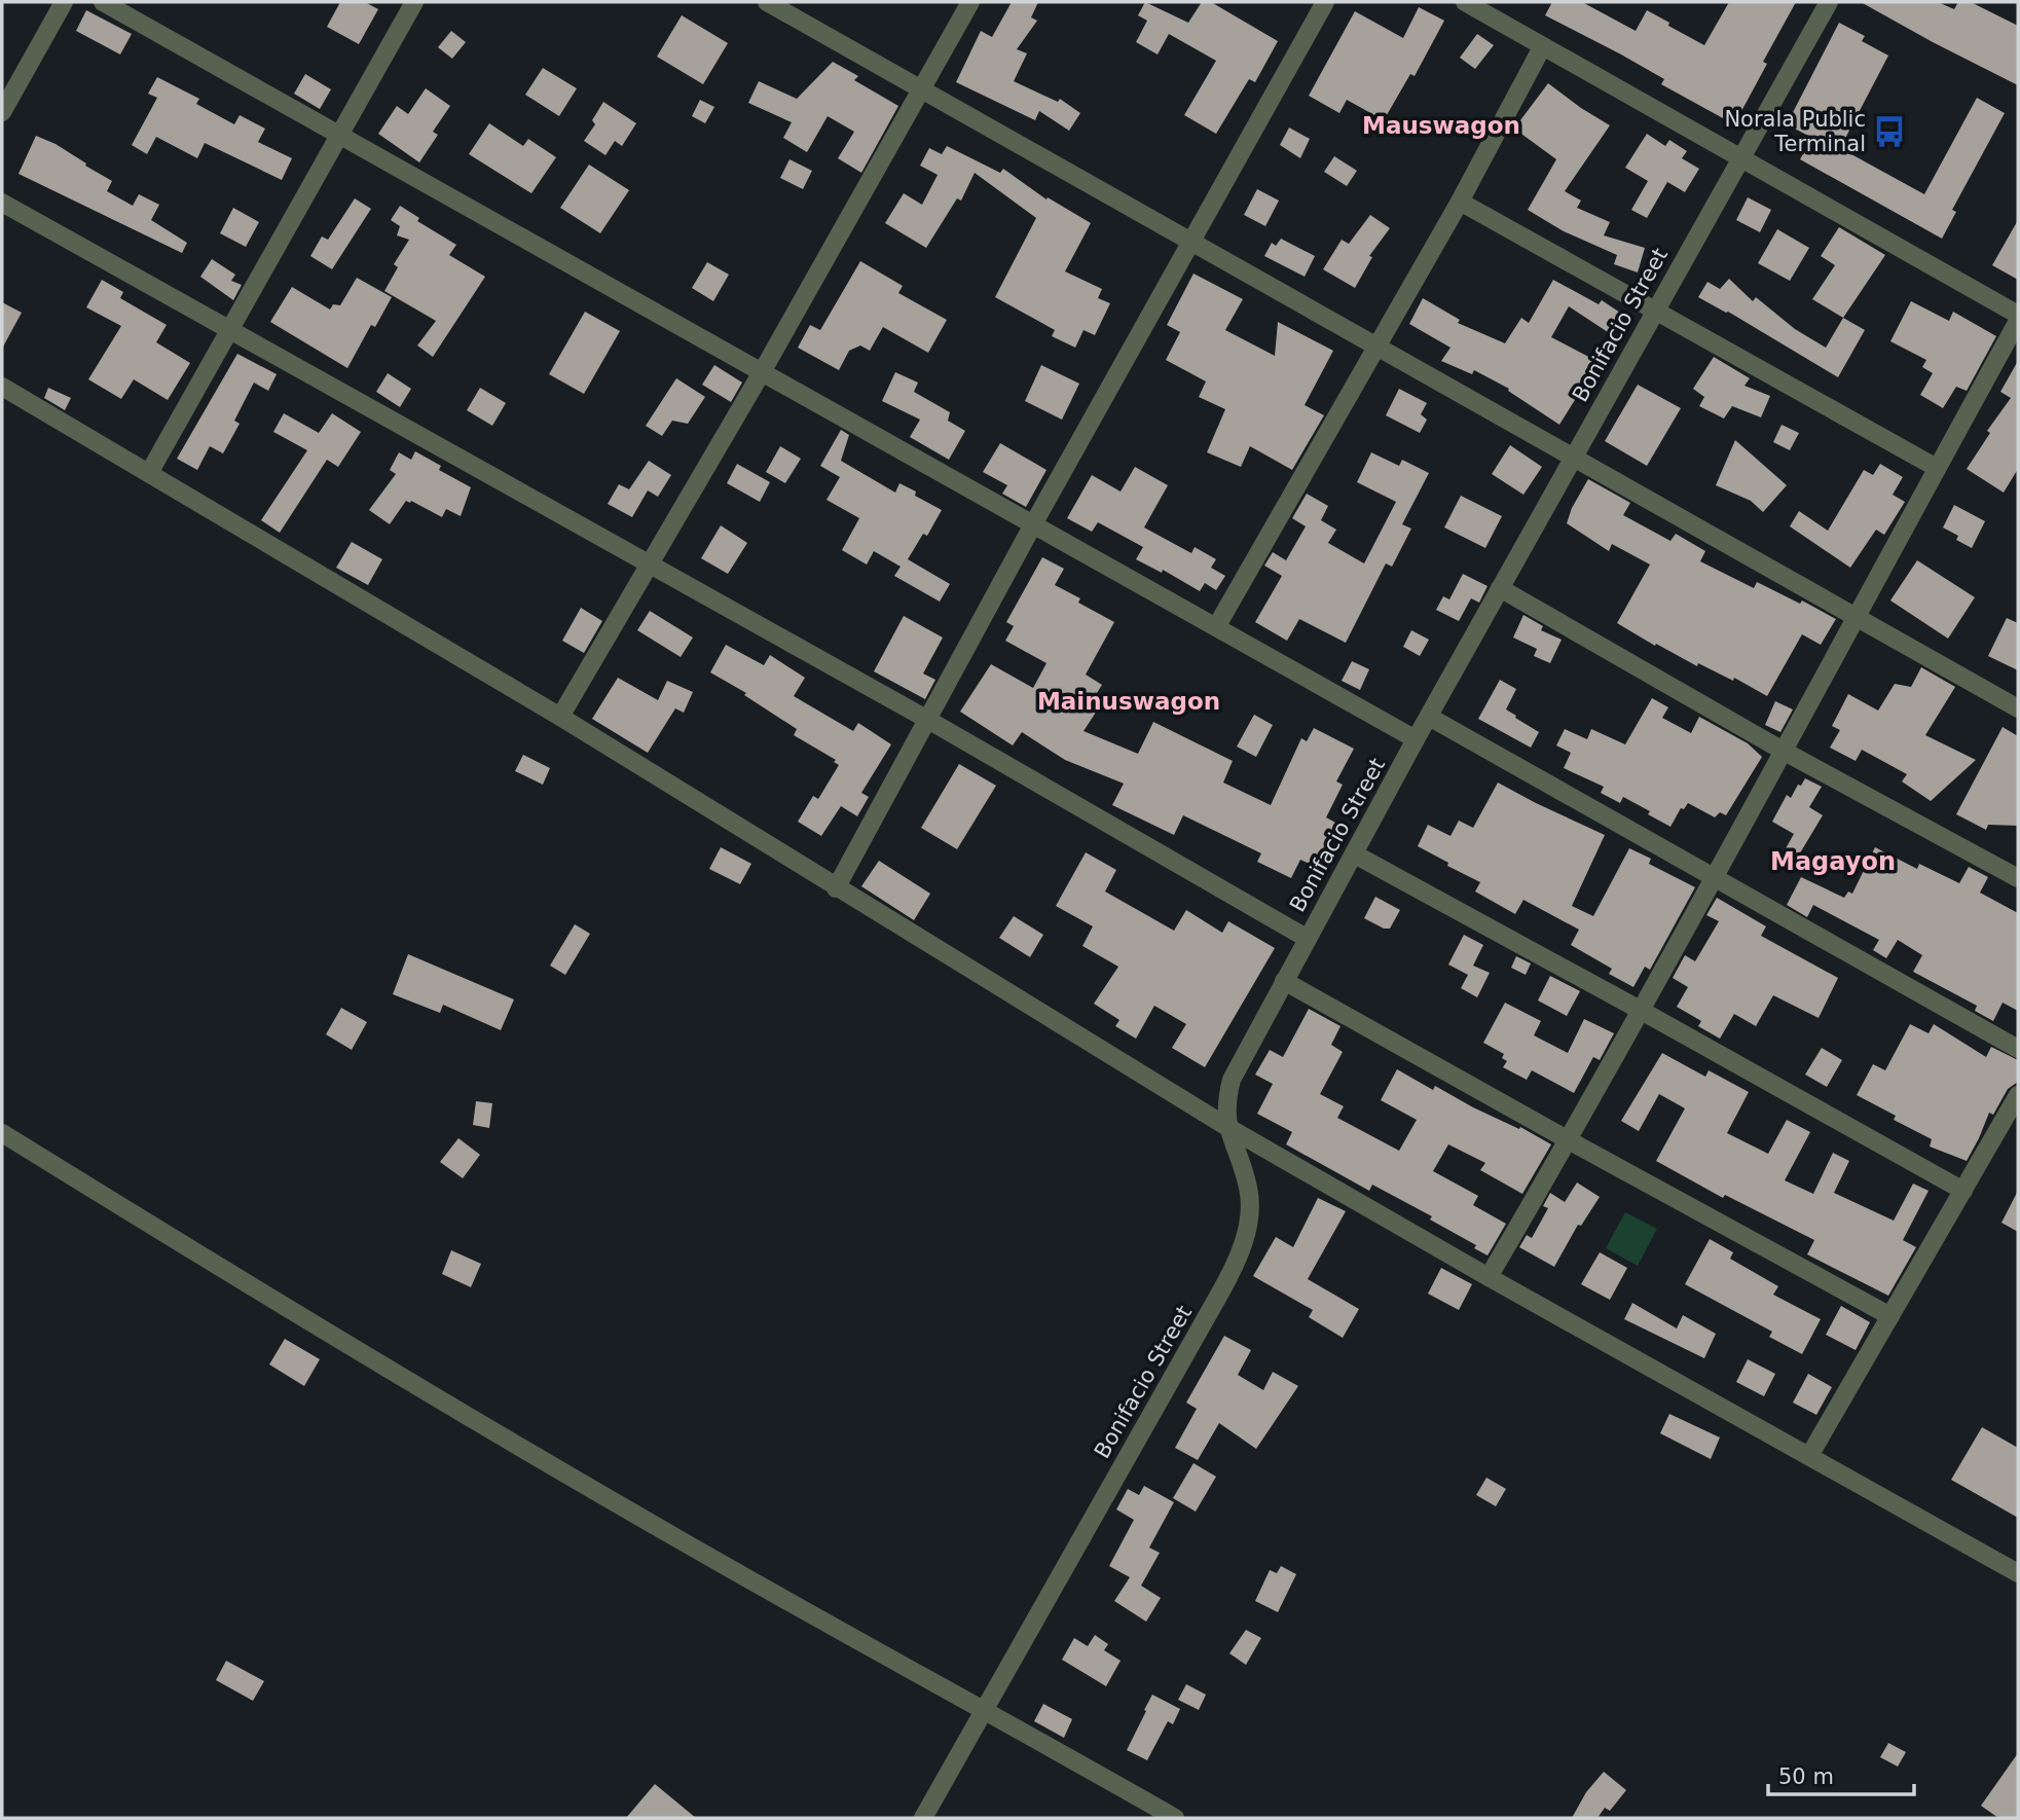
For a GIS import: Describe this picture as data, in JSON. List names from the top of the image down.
{
  "streets": {
    "street": ["Bonifacio Street"]
  },
  "districts": ["Mauswagon", "Mainuswagon", "Magayon"],
  "places": {
    "bus stop": ["Norala Public Terminal"]
  },
  "scale_bar": "50 m"
}
